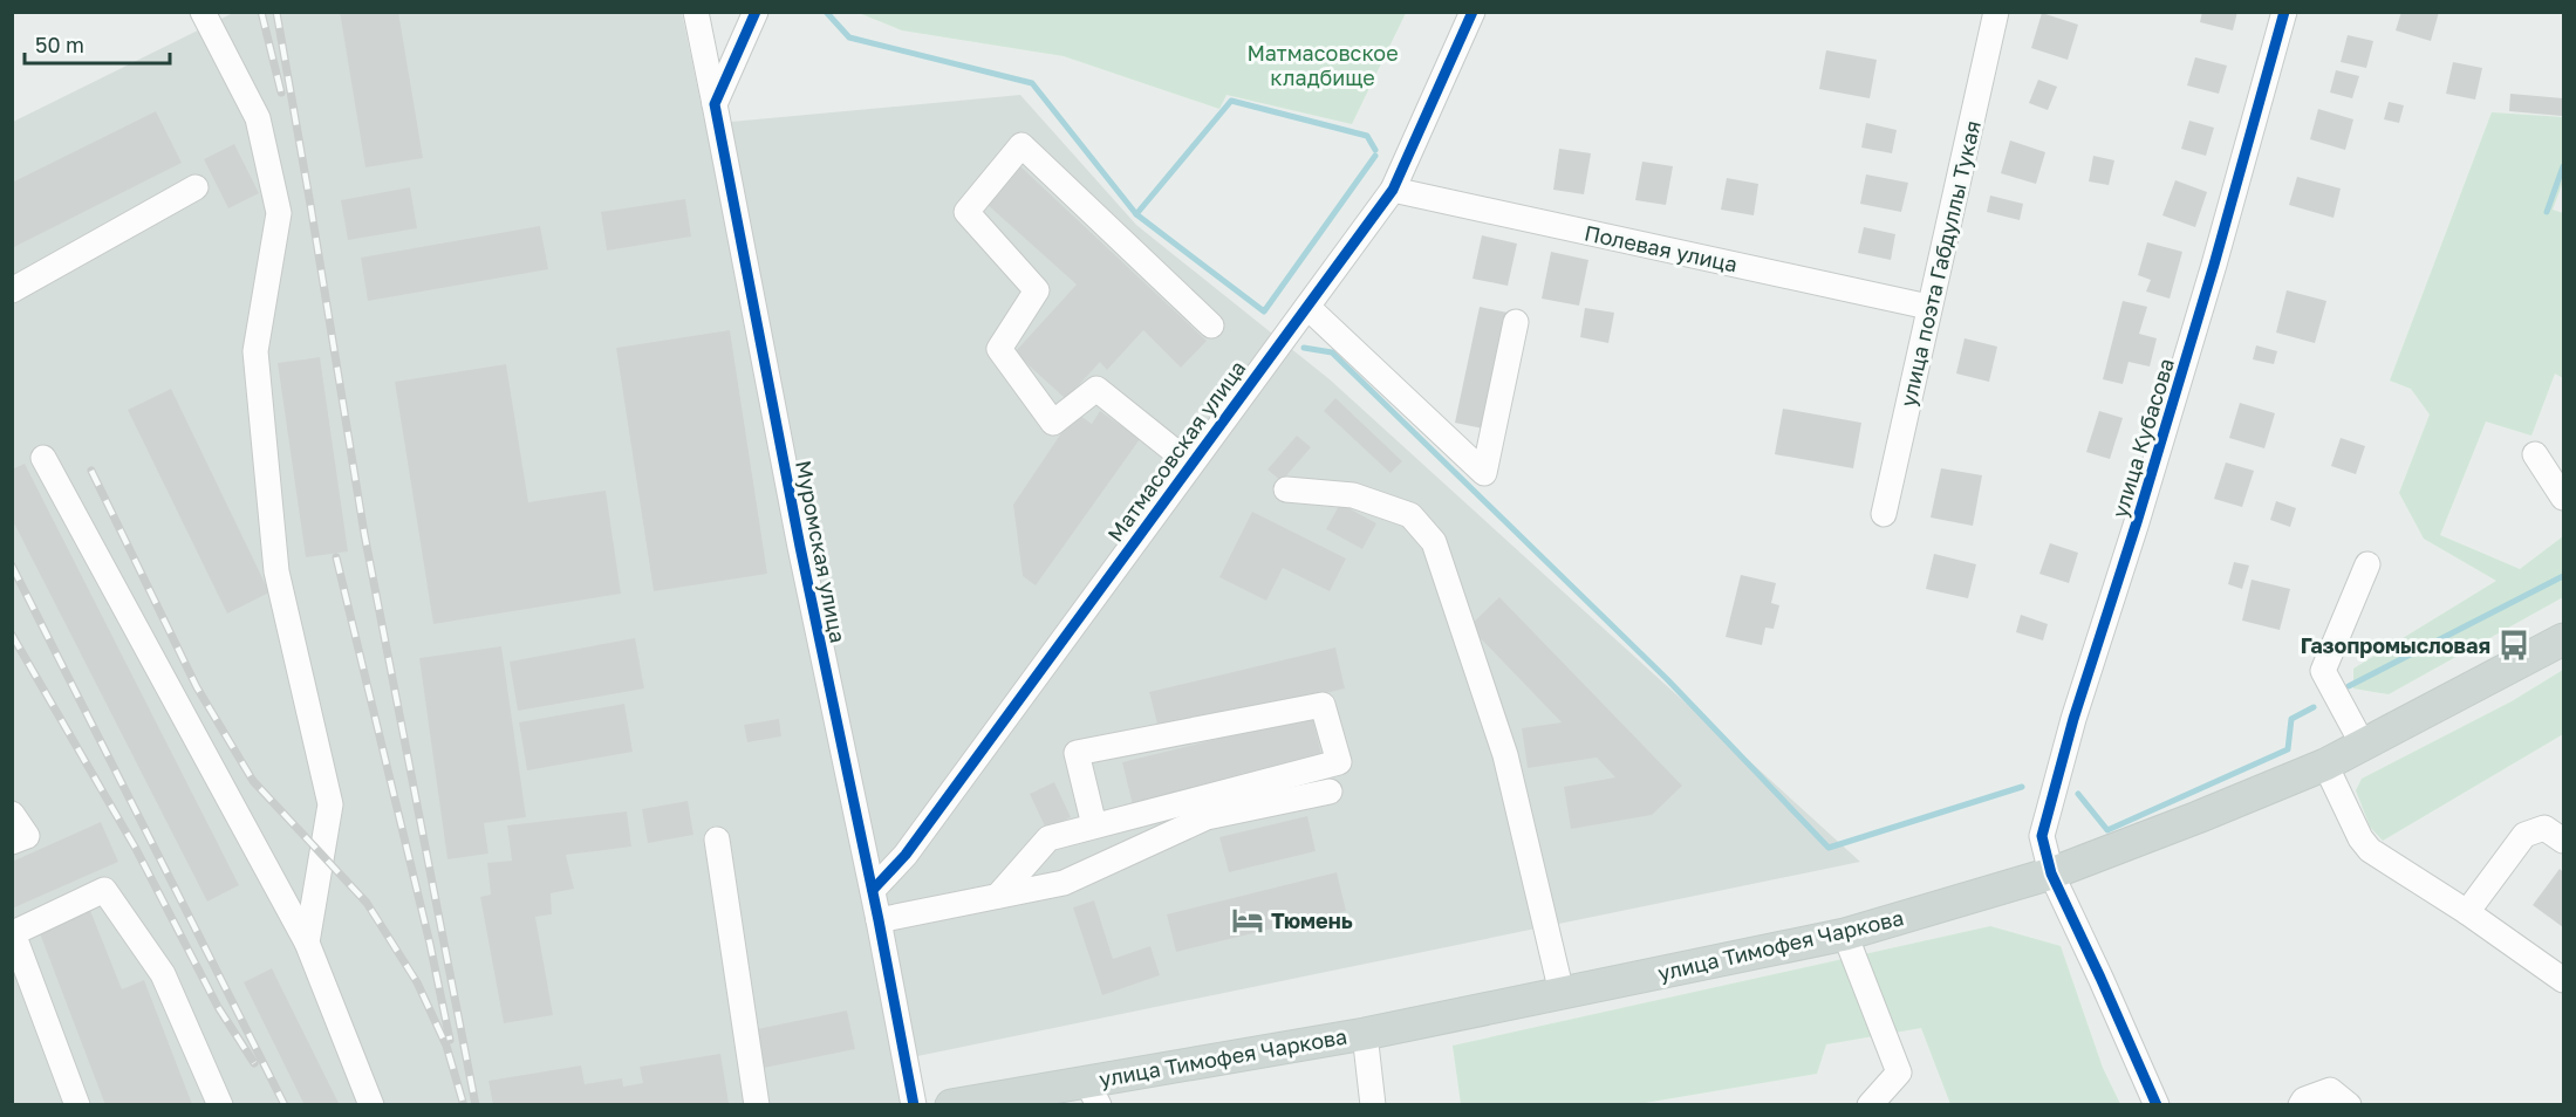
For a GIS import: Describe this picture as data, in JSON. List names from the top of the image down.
{
  "streets": {
    "main road": ["улица Тимофея Чаркова"],
    "street": [
      "Полевая улица",
      "улица поэта Габдуллы Тукая",
      "улица Кубасова",
      "Матмасовская улица",
      "Муромская улица"
    ]
  },
  "crossings": [
    ["Полевая улица", "улица поэта Габдуллы Тукая"],
    ["Полевая улица", "Матмасовская улица"],
    ["улица Кубасова", "улица Тимофея Чаркова"],
    ["Матмасовская улица", "Муромская улица"]
  ],
  "parks": ["Матмасовское кладбище"],
  "places": {
    "bus stop": ["Газопромысловая"],
    "hotel": ["Тюмень"]
  },
  "scale_bar": "50 m"
}
